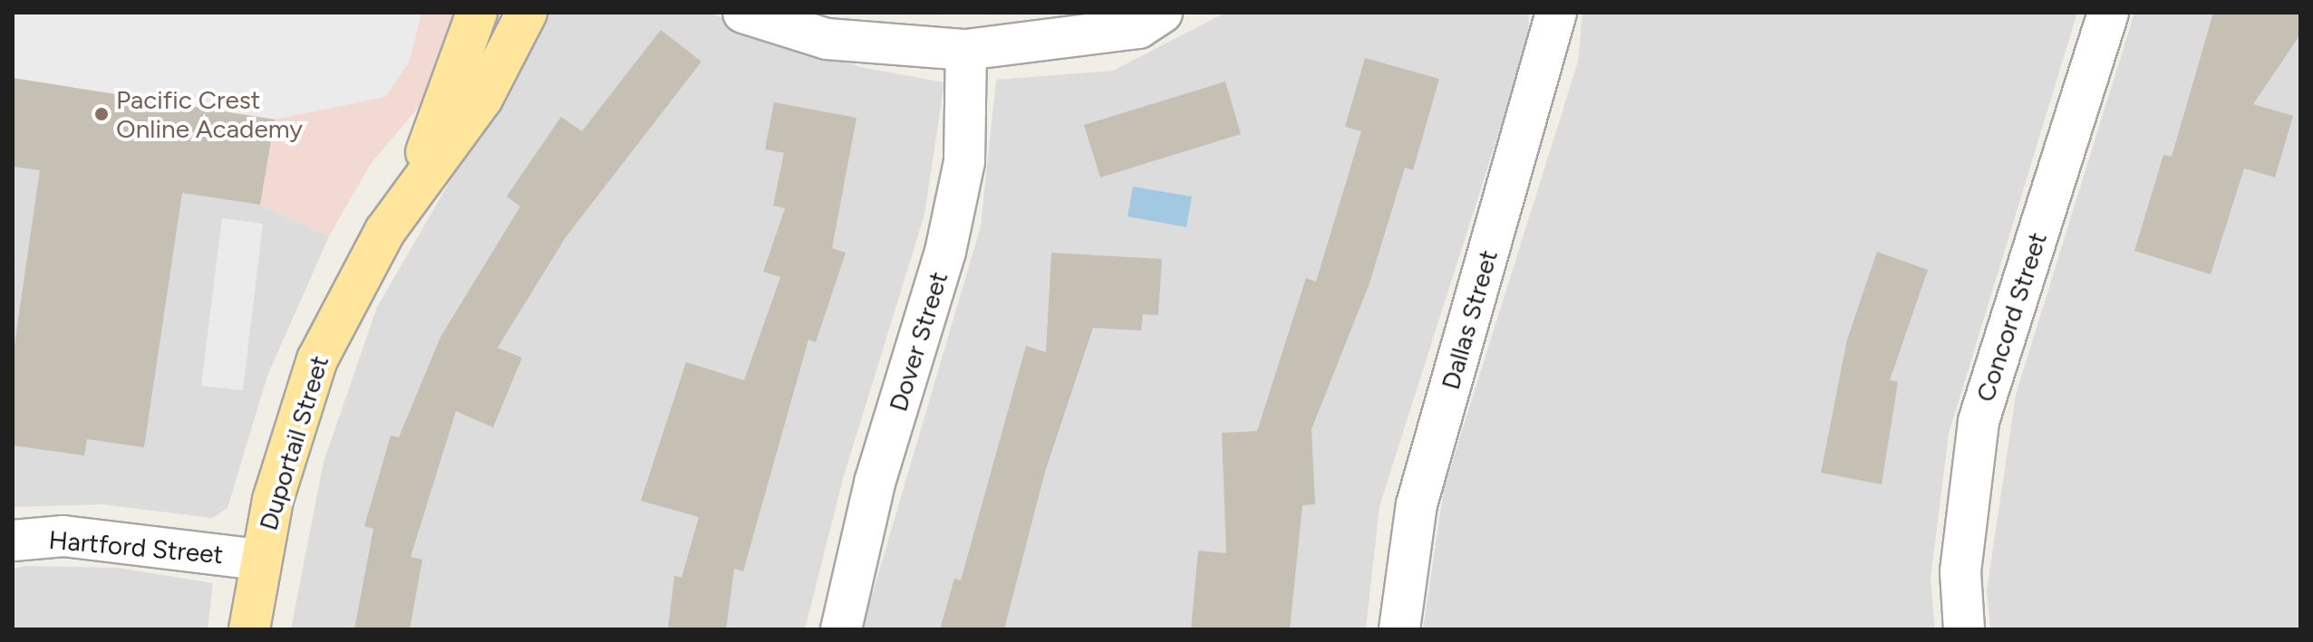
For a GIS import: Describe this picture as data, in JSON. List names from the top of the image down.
{
  "streets": {
    "main road": ["Duportail Street"],
    "street": [
      "Concord Street",
      "Dallas Street",
      "Dover Street",
      "Hartford Street"
    ]
  },
  "crossings": [
    ["Duportail Street", "Hartford Street"]
  ],
  "places": ["Pacific Crest Online Academy"]
}
